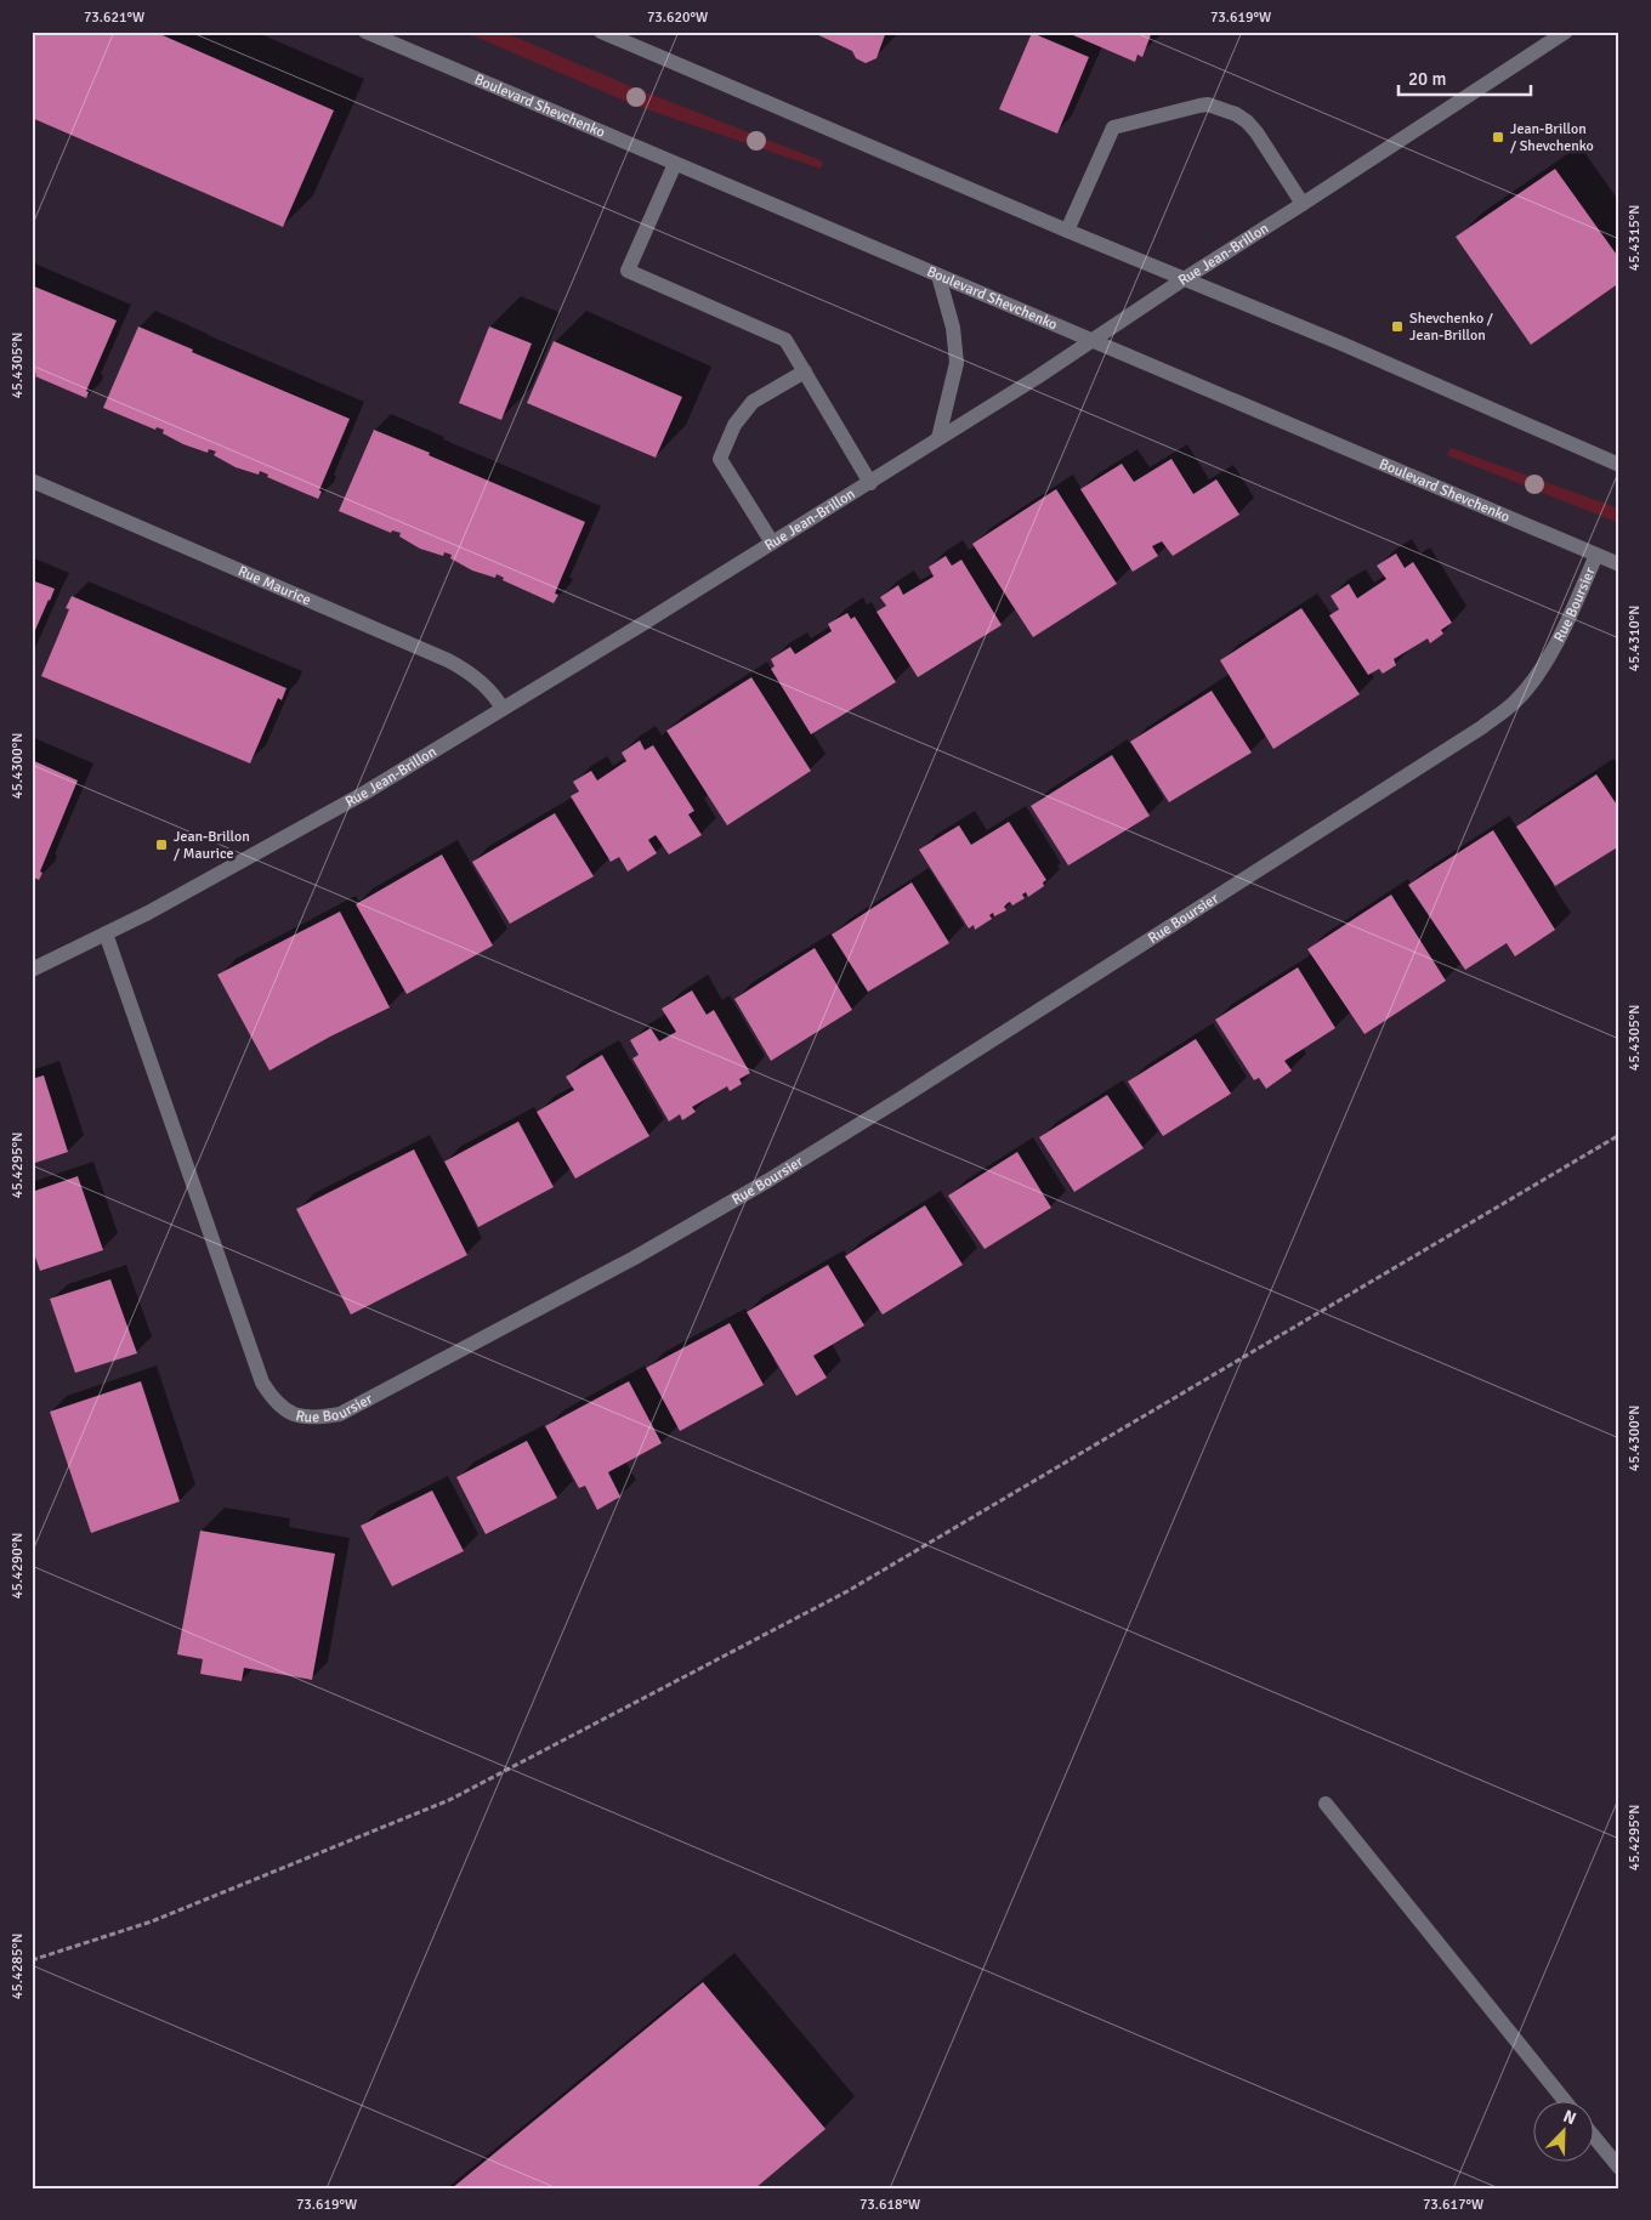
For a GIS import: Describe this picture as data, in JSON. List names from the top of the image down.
{
  "streets": {
    "street": [
      "Boulevard Shevchenko",
      "Rue Jean-Brillon",
      "Rue Maurice",
      "Rue Boursier"
    ]
  },
  "crossings": [
    ["Boulevard Shevchenko", "Rue Jean-Brillon"],
    ["Boulevard Shevchenko", "Rue Boursier"],
    ["Rue Jean-Brillon", "Rue Maurice"],
    ["Rue Jean-Brillon", "Rue Boursier"]
  ],
  "places": {
    "transit": ["Jean-Brillon / Shevchenko", "Shevchenko / Jean-Brillon", "Jean-Brillon / Maurice"]
  },
  "scale_bar": "20 m",
  "north": "top right",
  "coordinates": [
    "73.621°W",
    "73.620°W",
    "73.619°W",
    "45.4315°N",
    "45.4305°N",
    "45.4310°N",
    "45.4300°N",
    "45.4295°N",
    "45.4290°N",
    "45.4285°N",
    "73.618°W",
    "73.617°W"
  ]
}
